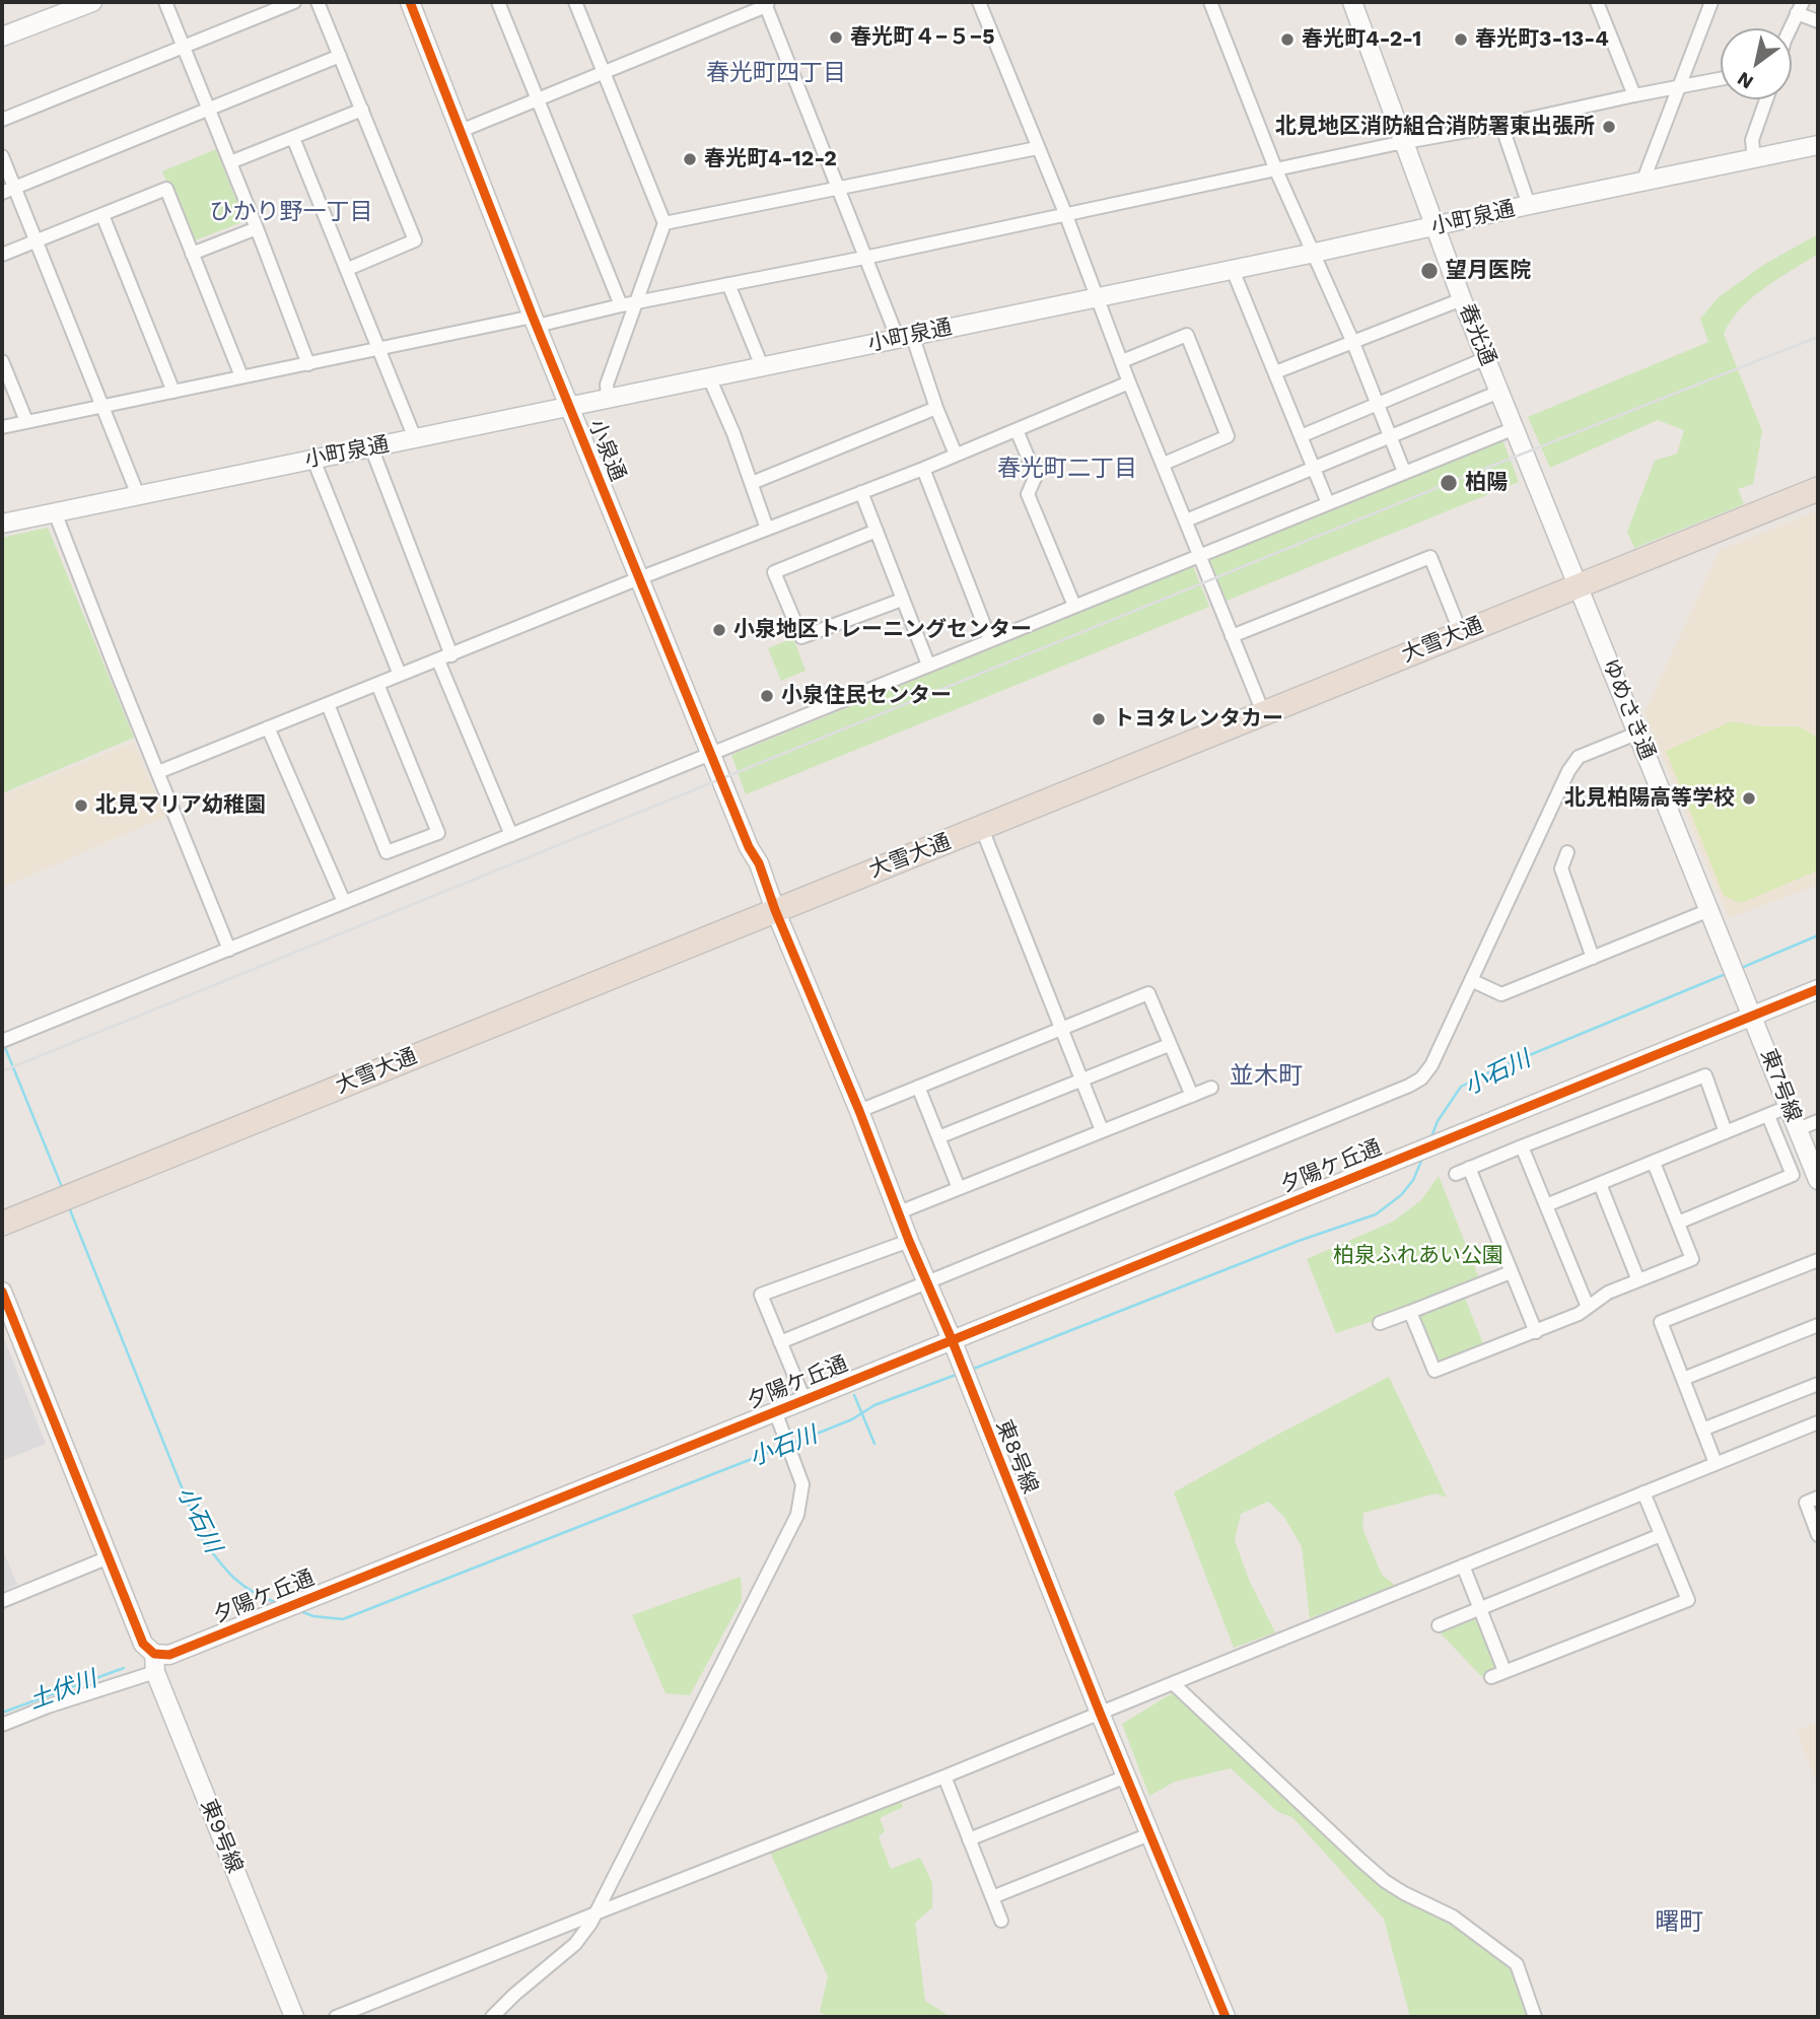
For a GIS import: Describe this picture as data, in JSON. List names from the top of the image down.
{
  "streets": {
    "highway": ["大雪大通"],
    "street": [
      "小町泉通",
      "春光通",
      "小泉通",
      "ゆめさき通",
      "東7号線",
      "夕陽ケ丘通",
      "東8号線",
      "東9号線"
    ]
  },
  "crossings": [
    ["小町泉通", "春光通"],
    ["小町泉通", "小泉通"],
    ["春光通", "大雪大通"],
    ["春光通", "ゆめさき通"],
    ["小泉通", "大雪大通"],
    ["小泉通", "東8号線"],
    ["大雪大通", "ゆめさき通"],
    ["大雪大通", "東8号線"],
    ["ゆめさき通", "東7号線"],
    ["東7号線", "夕陽ケ丘通"],
    ["夕陽ケ丘通", "東8号線"],
    ["夕陽ケ丘通", "東9号線"]
  ],
  "districts": [
    "春光町四丁目",
    "ひかり野一丁目",
    "春光町二丁目",
    "並木町",
    "曙町"
  ],
  "water": ["小石川", "土伏川"],
  "parks": ["柏泉ふれあい公園"],
  "places": [
    "春光町４−５−5",
    "春光町4-2-1",
    "春光町3-13-4",
    "北見地区消防組合消防署東出張所",
    "春光町4-12-2",
    "望月医院",
    "柏陽",
    "小泉地区トレーニングセンター",
    "小泉住民センター",
    "トヨタレンタカー",
    "北見柏陽高等学校",
    "北見マリア幼稚園"
  ],
  "north": "bottom left"
}
